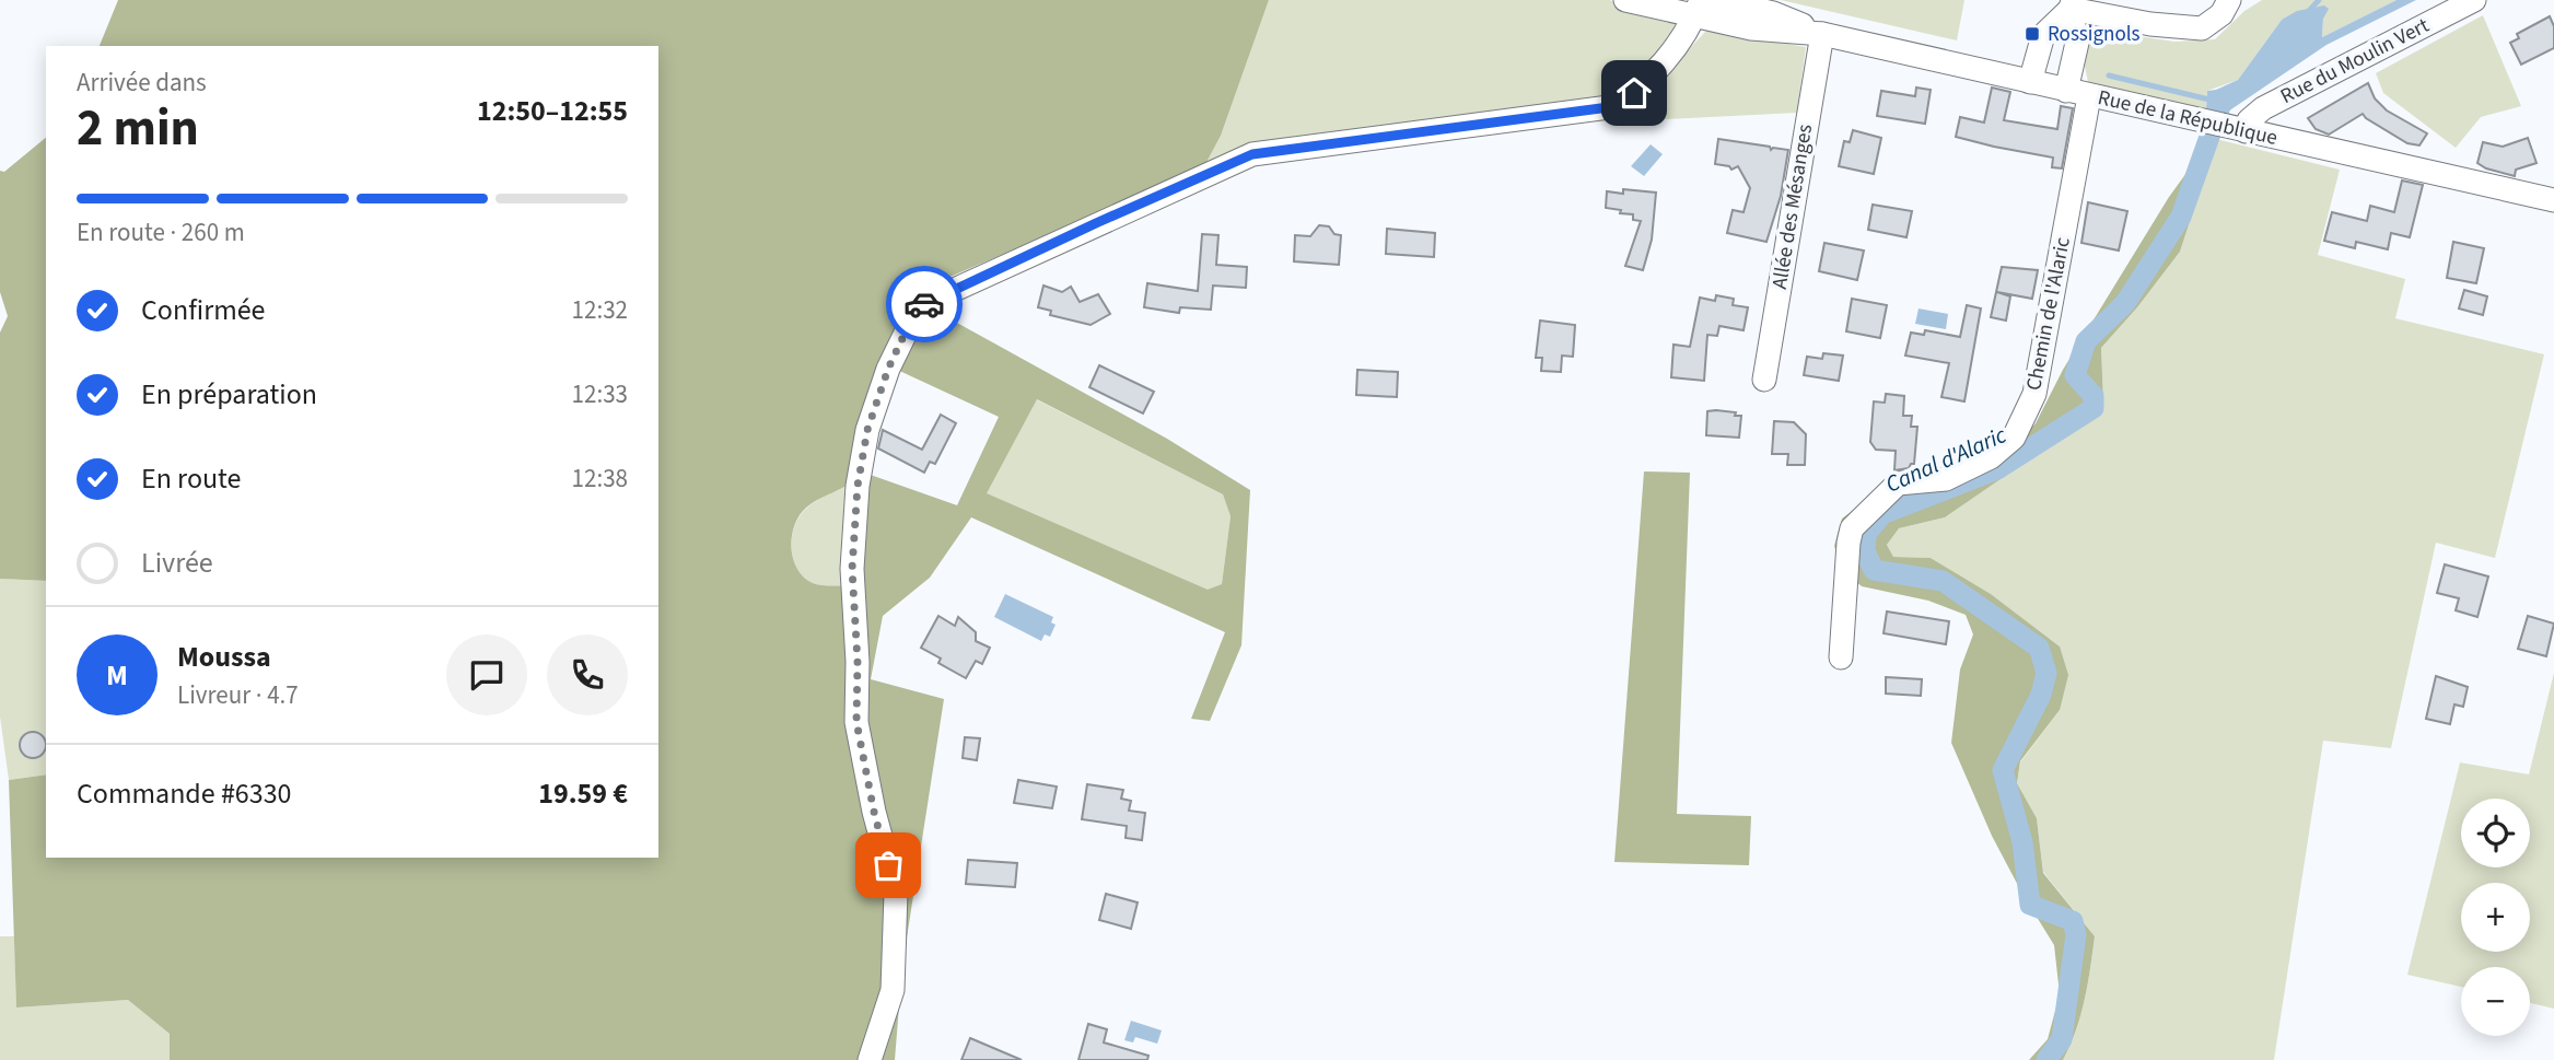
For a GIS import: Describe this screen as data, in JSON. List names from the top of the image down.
{
  "streets": {
    "street": [
      "Rue du Moulin Vert",
      "Rue de la République",
      "Allée des Mésanges",
      "Chemin de l'Alaric"
    ]
  },
  "crossings": [
    ["Rue du Moulin Vert", "Rue de la République"],
    ["Rue de la République", "Allée des Mésanges"],
    ["Rue de la République", "Chemin de l'Alaric"]
  ],
  "water": ["Canal d'Alaric"],
  "places": {
    "transit": ["Rossignols"]
  },
  "page": {
    "heading": ["2 min", "Arrivée dans", "12:50–12:55"],
    "panel": [
      "Moussa",
      "Livreur · 4.7",
      "Commande #6330",
      "19.59 €"
    ],
    "bar": "En route · 260 m",
    "list": [
      ["Confirmée", "12:32"],
      ["En préparation", "12:33"],
      ["En route", "12:38"],
      "Livrée"
    ],
    "round": "M",
    "map_buttons": ["+", "−"]
  }
}
